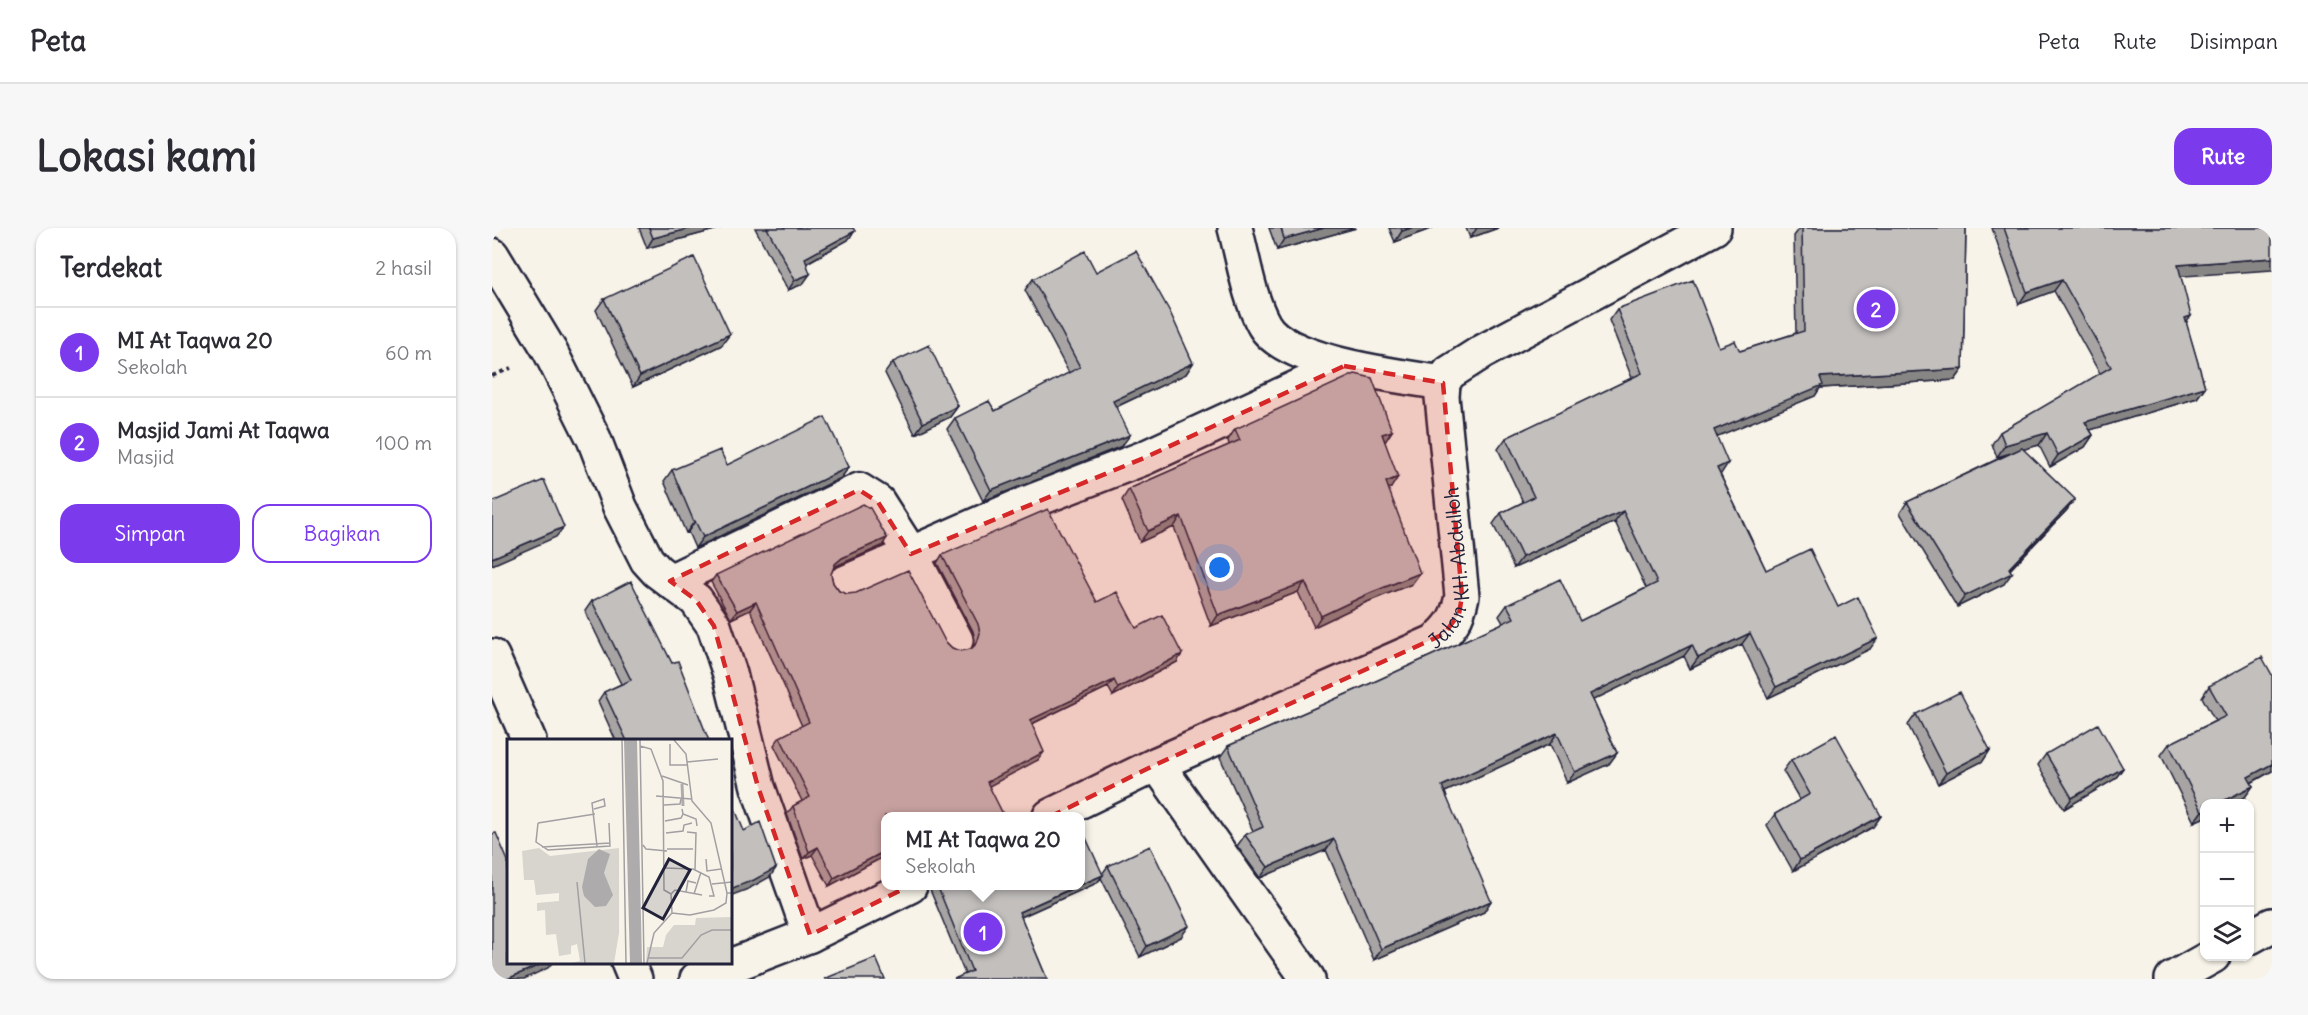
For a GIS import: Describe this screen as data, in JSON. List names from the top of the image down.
{
  "streets": {
    "street": ["Jalan KH. Abdulloh"]
  },
  "page": {
    "header": "Peta",
    "nav": ["Peta", "Rute", "Disimpan"],
    "buttons": [
      "Rute",
      ["Simpan", "Bagikan"]
    ],
    "title": "Lokasi kami",
    "heading": ["Terdekat", "2 hasil"],
    "pins": ["2", "1"],
    "list": [
      {
        "mark": "1",
        "name": "MI At Taqwa 20",
        "note": "Sekolah",
        "value": "60 m"
      },
      {
        "mark": "2",
        "name": "Masjid Jami At Taqwa",
        "note": "Masjid",
        "value": "100 m"
      }
    ],
    "map_buttons": ["+", "−"],
    "popup": ["MI At Taqwa 20", "Sekolah"]
  }
}
